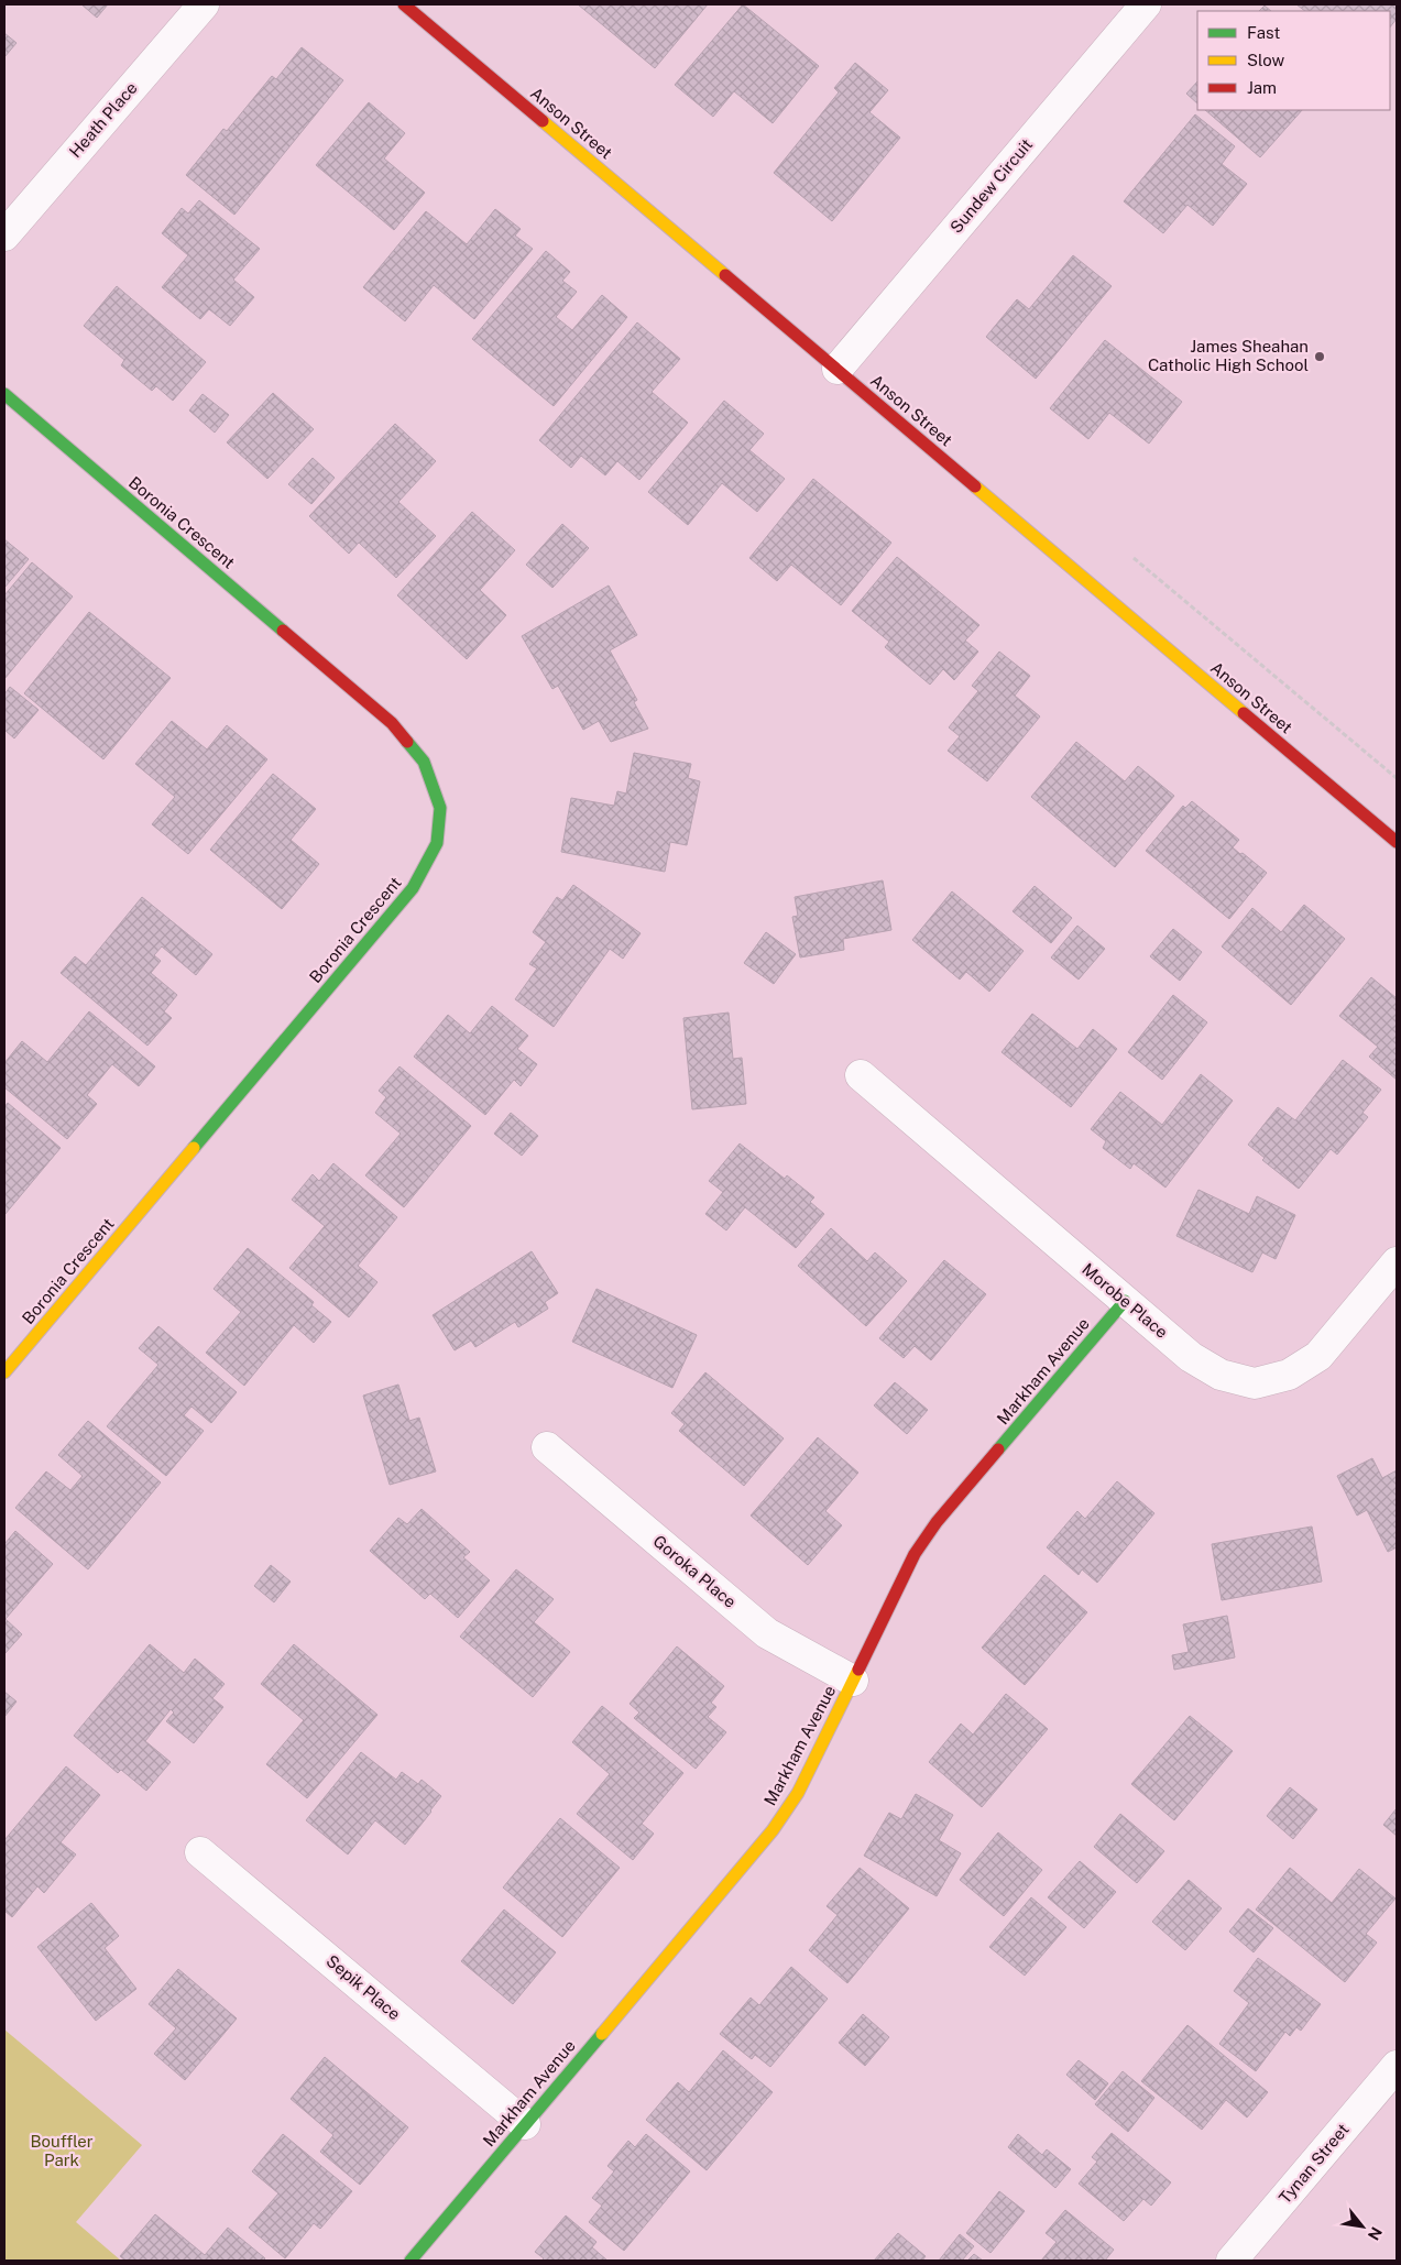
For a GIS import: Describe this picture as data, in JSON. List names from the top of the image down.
{
  "streets": {
    "street": [
      "Heath Place",
      "Anson Street",
      "Sundew Circuit",
      "Boronia Crescent",
      "Morobe Place",
      "Markham Avenue",
      "Goroka Place",
      "Sepik Place",
      "Tynan Street"
    ]
  },
  "crossings": [
    ["Anson Street", "Sundew Circuit"],
    ["Morobe Place", "Markham Avenue"],
    ["Markham Avenue", "Goroka Place"],
    ["Markham Avenue", "Sepik Place"]
  ],
  "parks": ["Bouffler Park"],
  "places": ["James Sheahan Catholic High School"],
  "legend": ["Fast", "Slow", "Jam"],
  "north": "bottom right"
}
